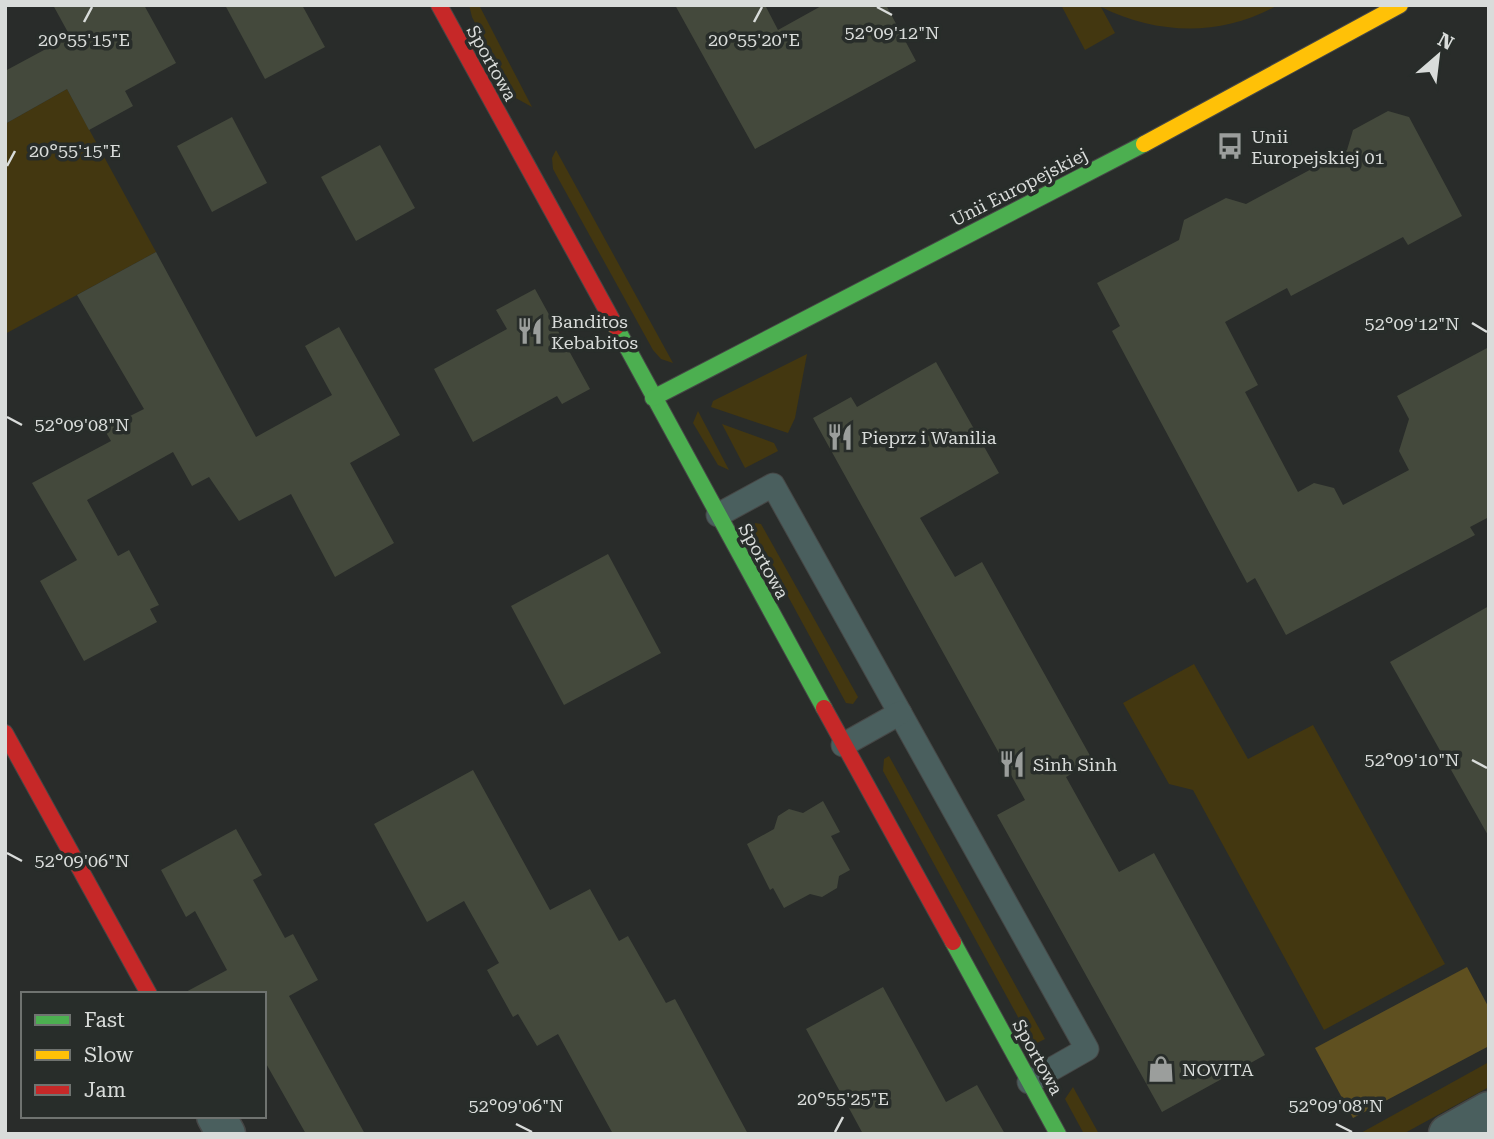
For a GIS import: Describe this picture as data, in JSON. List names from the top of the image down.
{
  "streets": {
    "street": ["Sportowa", "Unii Europejskiej"]
  },
  "crossings": [
    ["Sportowa", "Unii Europejskiej"]
  ],
  "places": {
    "bus stop": ["Unii Europejskiej 01"],
    "restaurant": ["Banditos Kebabitos", "Pieprz i Wanilia", "Sinh Sinh"],
    "shop": ["NOVITA"]
  },
  "legend": ["Fast", "Slow", "Jam"],
  "north": "top right",
  "coordinates": [
    "52°09'12\"N",
    "20°55'15\"E",
    "20°55'20\"E",
    "52°09'08\"N",
    "52°09'10\"N",
    "52°09'06\"N",
    "20°55'25\"E"
  ]
}
